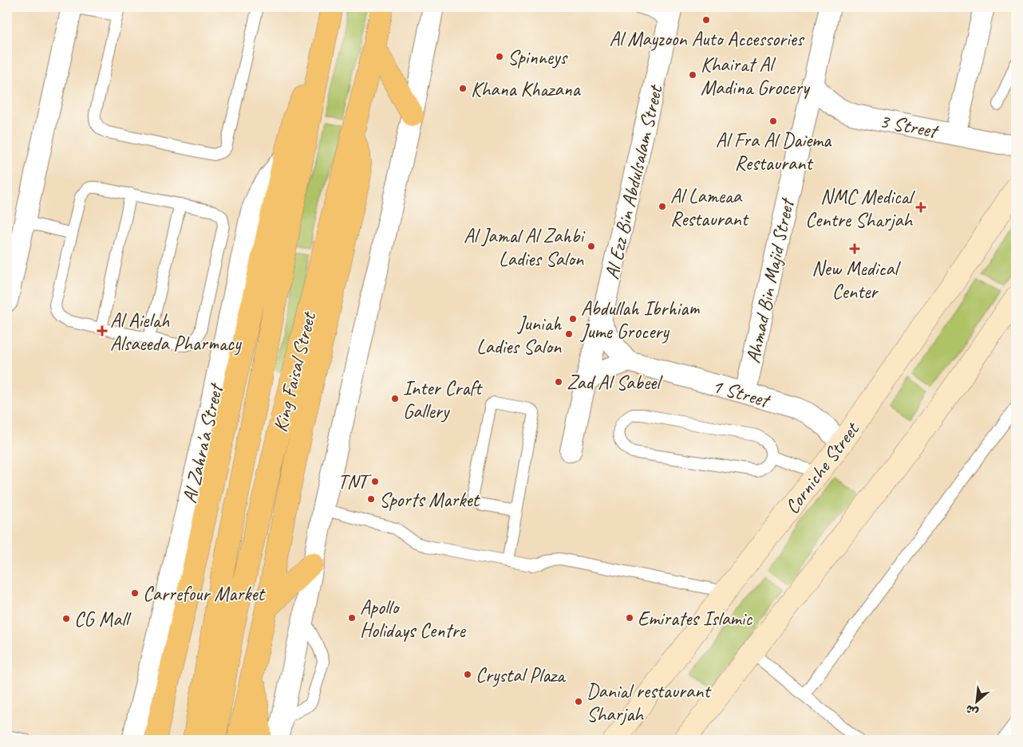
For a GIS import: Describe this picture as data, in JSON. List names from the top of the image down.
{
  "streets": {
    "main road": ["King Faisal Street", "Corniche Street"],
    "street": [
      "3 Street",
      "Al Ezz Bin Abdulsalam Street",
      "Ahmad Bin Majid Street",
      "1 Street",
      "Al Zahra'a Street"
    ]
  },
  "crossings": [
    ["3 Street", "Ahmad Bin Majid Street"],
    ["Ahmad Bin Majid Street", "1 Street"],
    ["1 Street", "Corniche Street"]
  ],
  "places": {
    "other": [
      "Al Mayzoon Auto Accessories",
      "Spinneys",
      "Khairat Al Madina Grocery",
      "Khana Khazana",
      "Al Fra Al Daiema Restaurant",
      "Al Lameaa Restaurant",
      "Al Jamal Al Zahbi Ladies Salon",
      "Abdullah Ibrhiam Jume Grocery",
      "Juniah Ladies Salon",
      "Zad Al Sabeel",
      "Inter Craft Gallery",
      "TNT",
      "Sports Market",
      "Carrefour Market",
      "Apollo Holidays Centre",
      "Emirates Islamic",
      "CG Mall",
      "Crystal Plaza",
      "Danial restaurant Sharjah"
    ],
    "health": ["NMC Medical Centre Sharjah", "New Medical Center", "Al Aielah Alsaeeda Pharmacy"]
  },
  "north": "bottom left"
}
